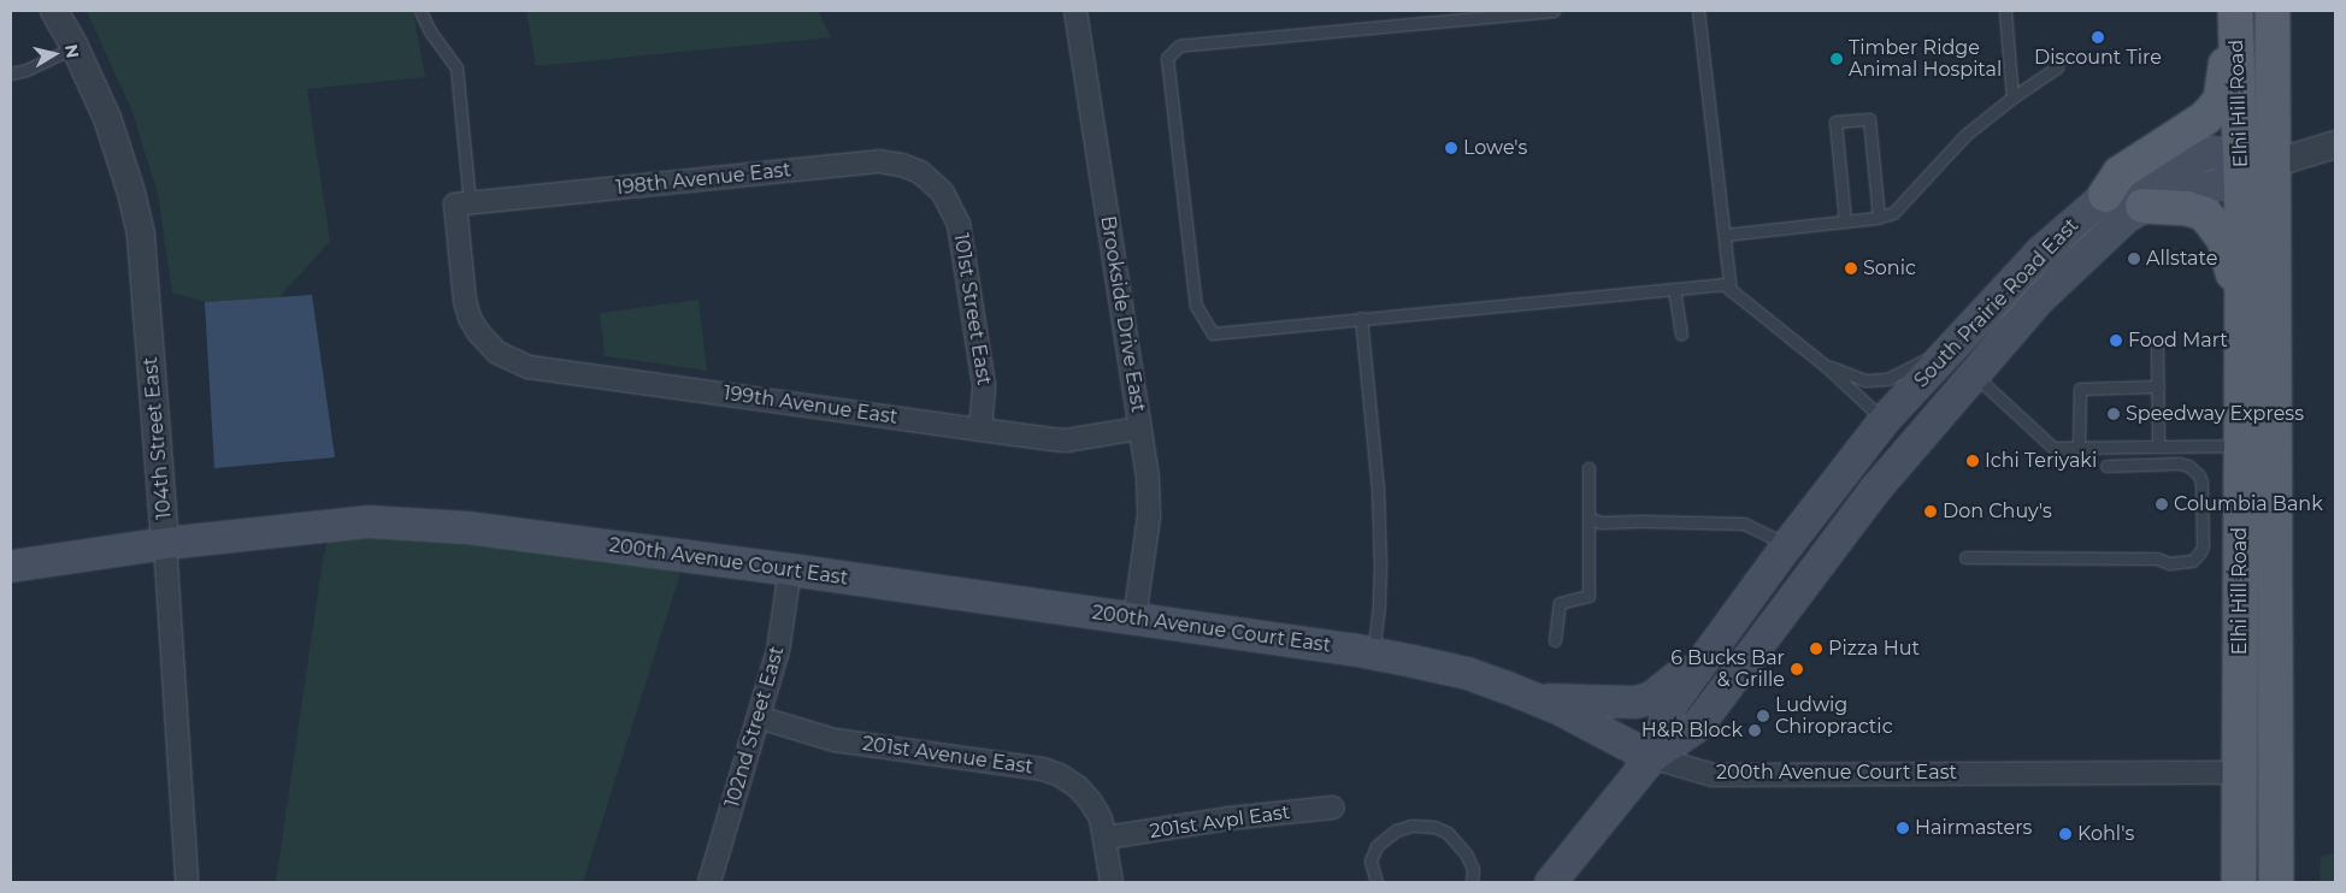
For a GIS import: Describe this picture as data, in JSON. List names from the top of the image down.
{
  "streets": {
    "main road": ["Elhi Hill Road", "South Prairie Road East", "200th Avenue Court East"],
    "street": [
      "198th Avenue East",
      "101st Street East",
      "Brookside Drive East",
      "199th Avenue East",
      "104th Street East",
      "102nd Street East",
      "201st Avenue East",
      "201st Avpl East"
    ]
  },
  "crossings": [
    ["Elhi Hill Road", "South Prairie Road East"],
    ["Elhi Hill Road", "200th Avenue Court East"],
    ["198th Avenue East", "101st Street East"],
    ["198th Avenue East", "199th Avenue East"],
    ["South Prairie Road East", "200th Avenue Court East"],
    ["101st Street East", "199th Avenue East"],
    ["Brookside Drive East", "199th Avenue East"],
    ["Brookside Drive East", "200th Avenue Court East"],
    ["104th Street East", "200th Avenue Court East"],
    ["200th Avenue Court East", "102nd Street East"],
    ["102nd Street East", "201st Avenue East"],
    ["201st Avenue East", "201st Avpl East"]
  ],
  "places": [
    "Discount Tire",
    "Timber Ridge Animal Hospital",
    "Lowe's",
    "Allstate",
    "Sonic",
    "Food Mart",
    "Speedway Express",
    "Ichi Teriyaki",
    "Columbia Bank",
    "Don Chuy's",
    "Pizza Hut",
    "6 Bucks Bar & Grille",
    "Ludwig Chiropractic",
    "H&R Block",
    "Hairmasters",
    "Kohl's"
  ],
  "north": "right"
}
